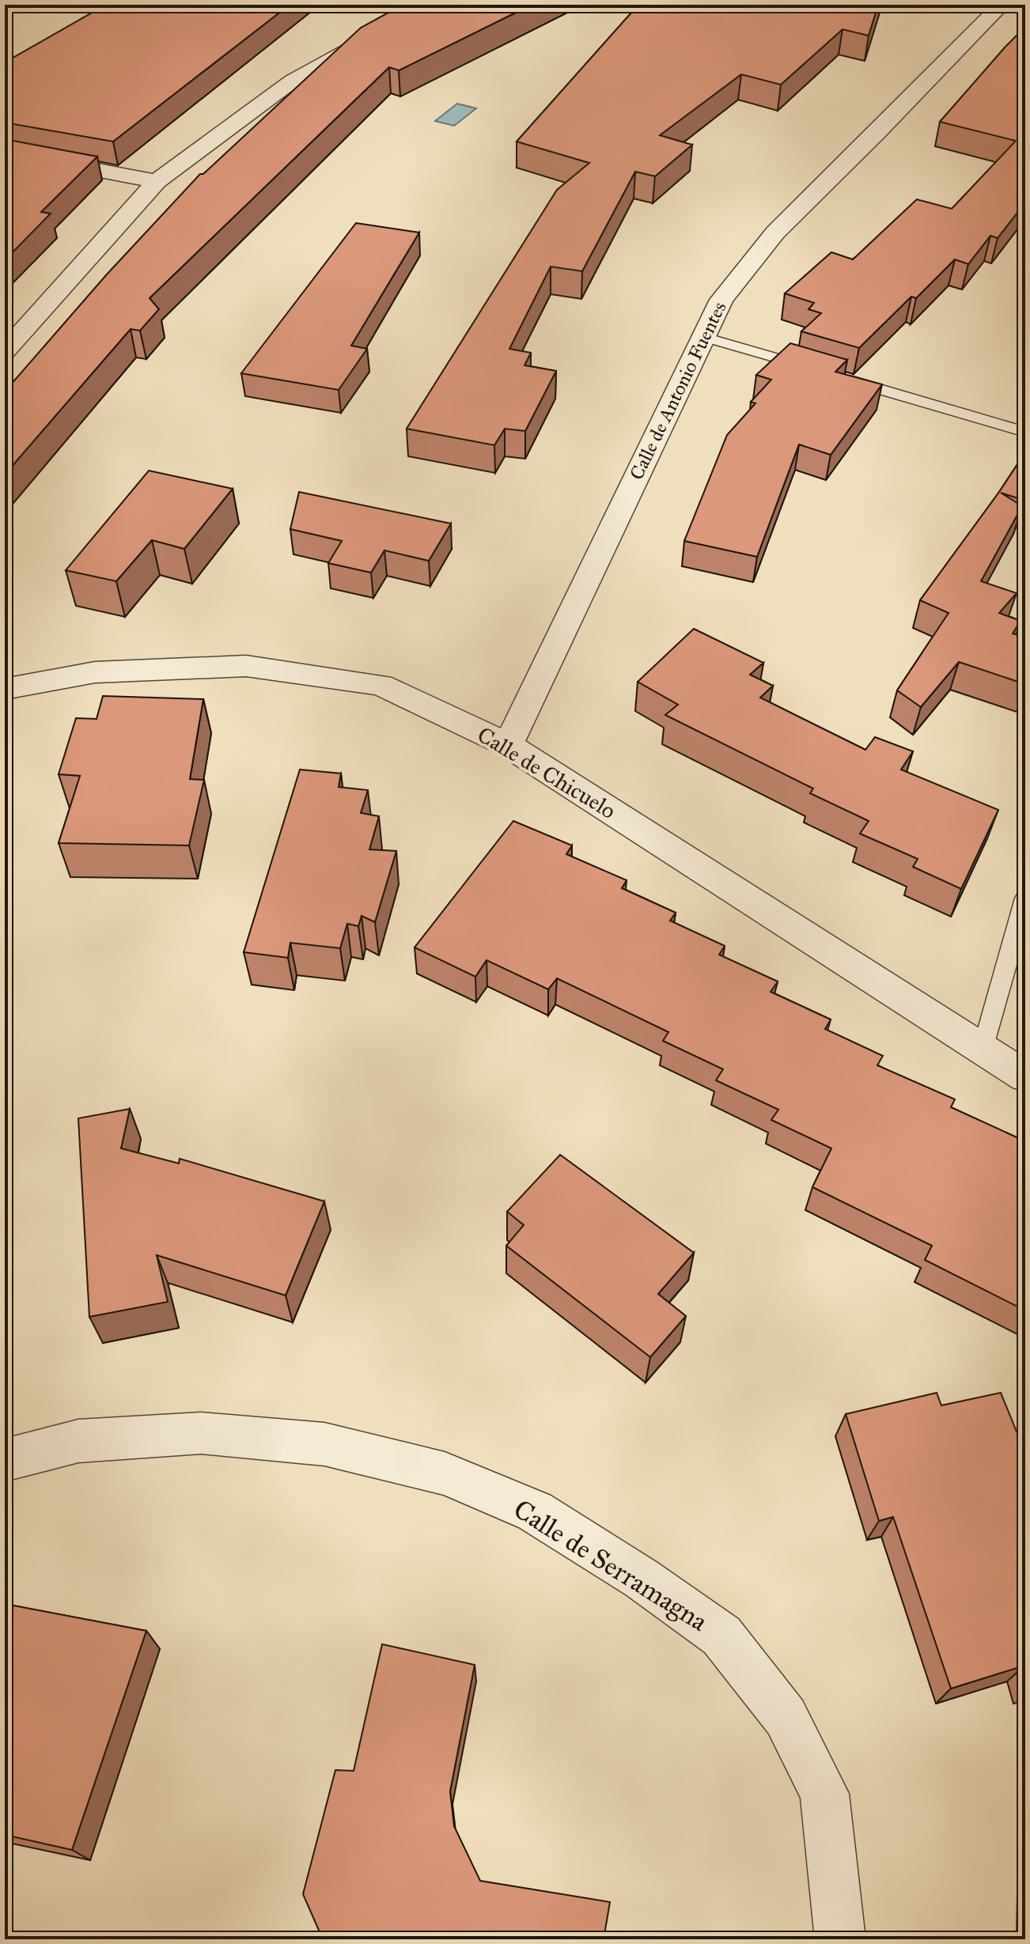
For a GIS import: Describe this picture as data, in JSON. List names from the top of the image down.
{
  "streets": {
    "street": ["Calle de Antonio Fuentes", "Calle de Chicuelo", "Calle de Serramagna"]
  },
  "crossings": [
    ["Calle de Antonio Fuentes", "Calle de Chicuelo"]
  ]
}
